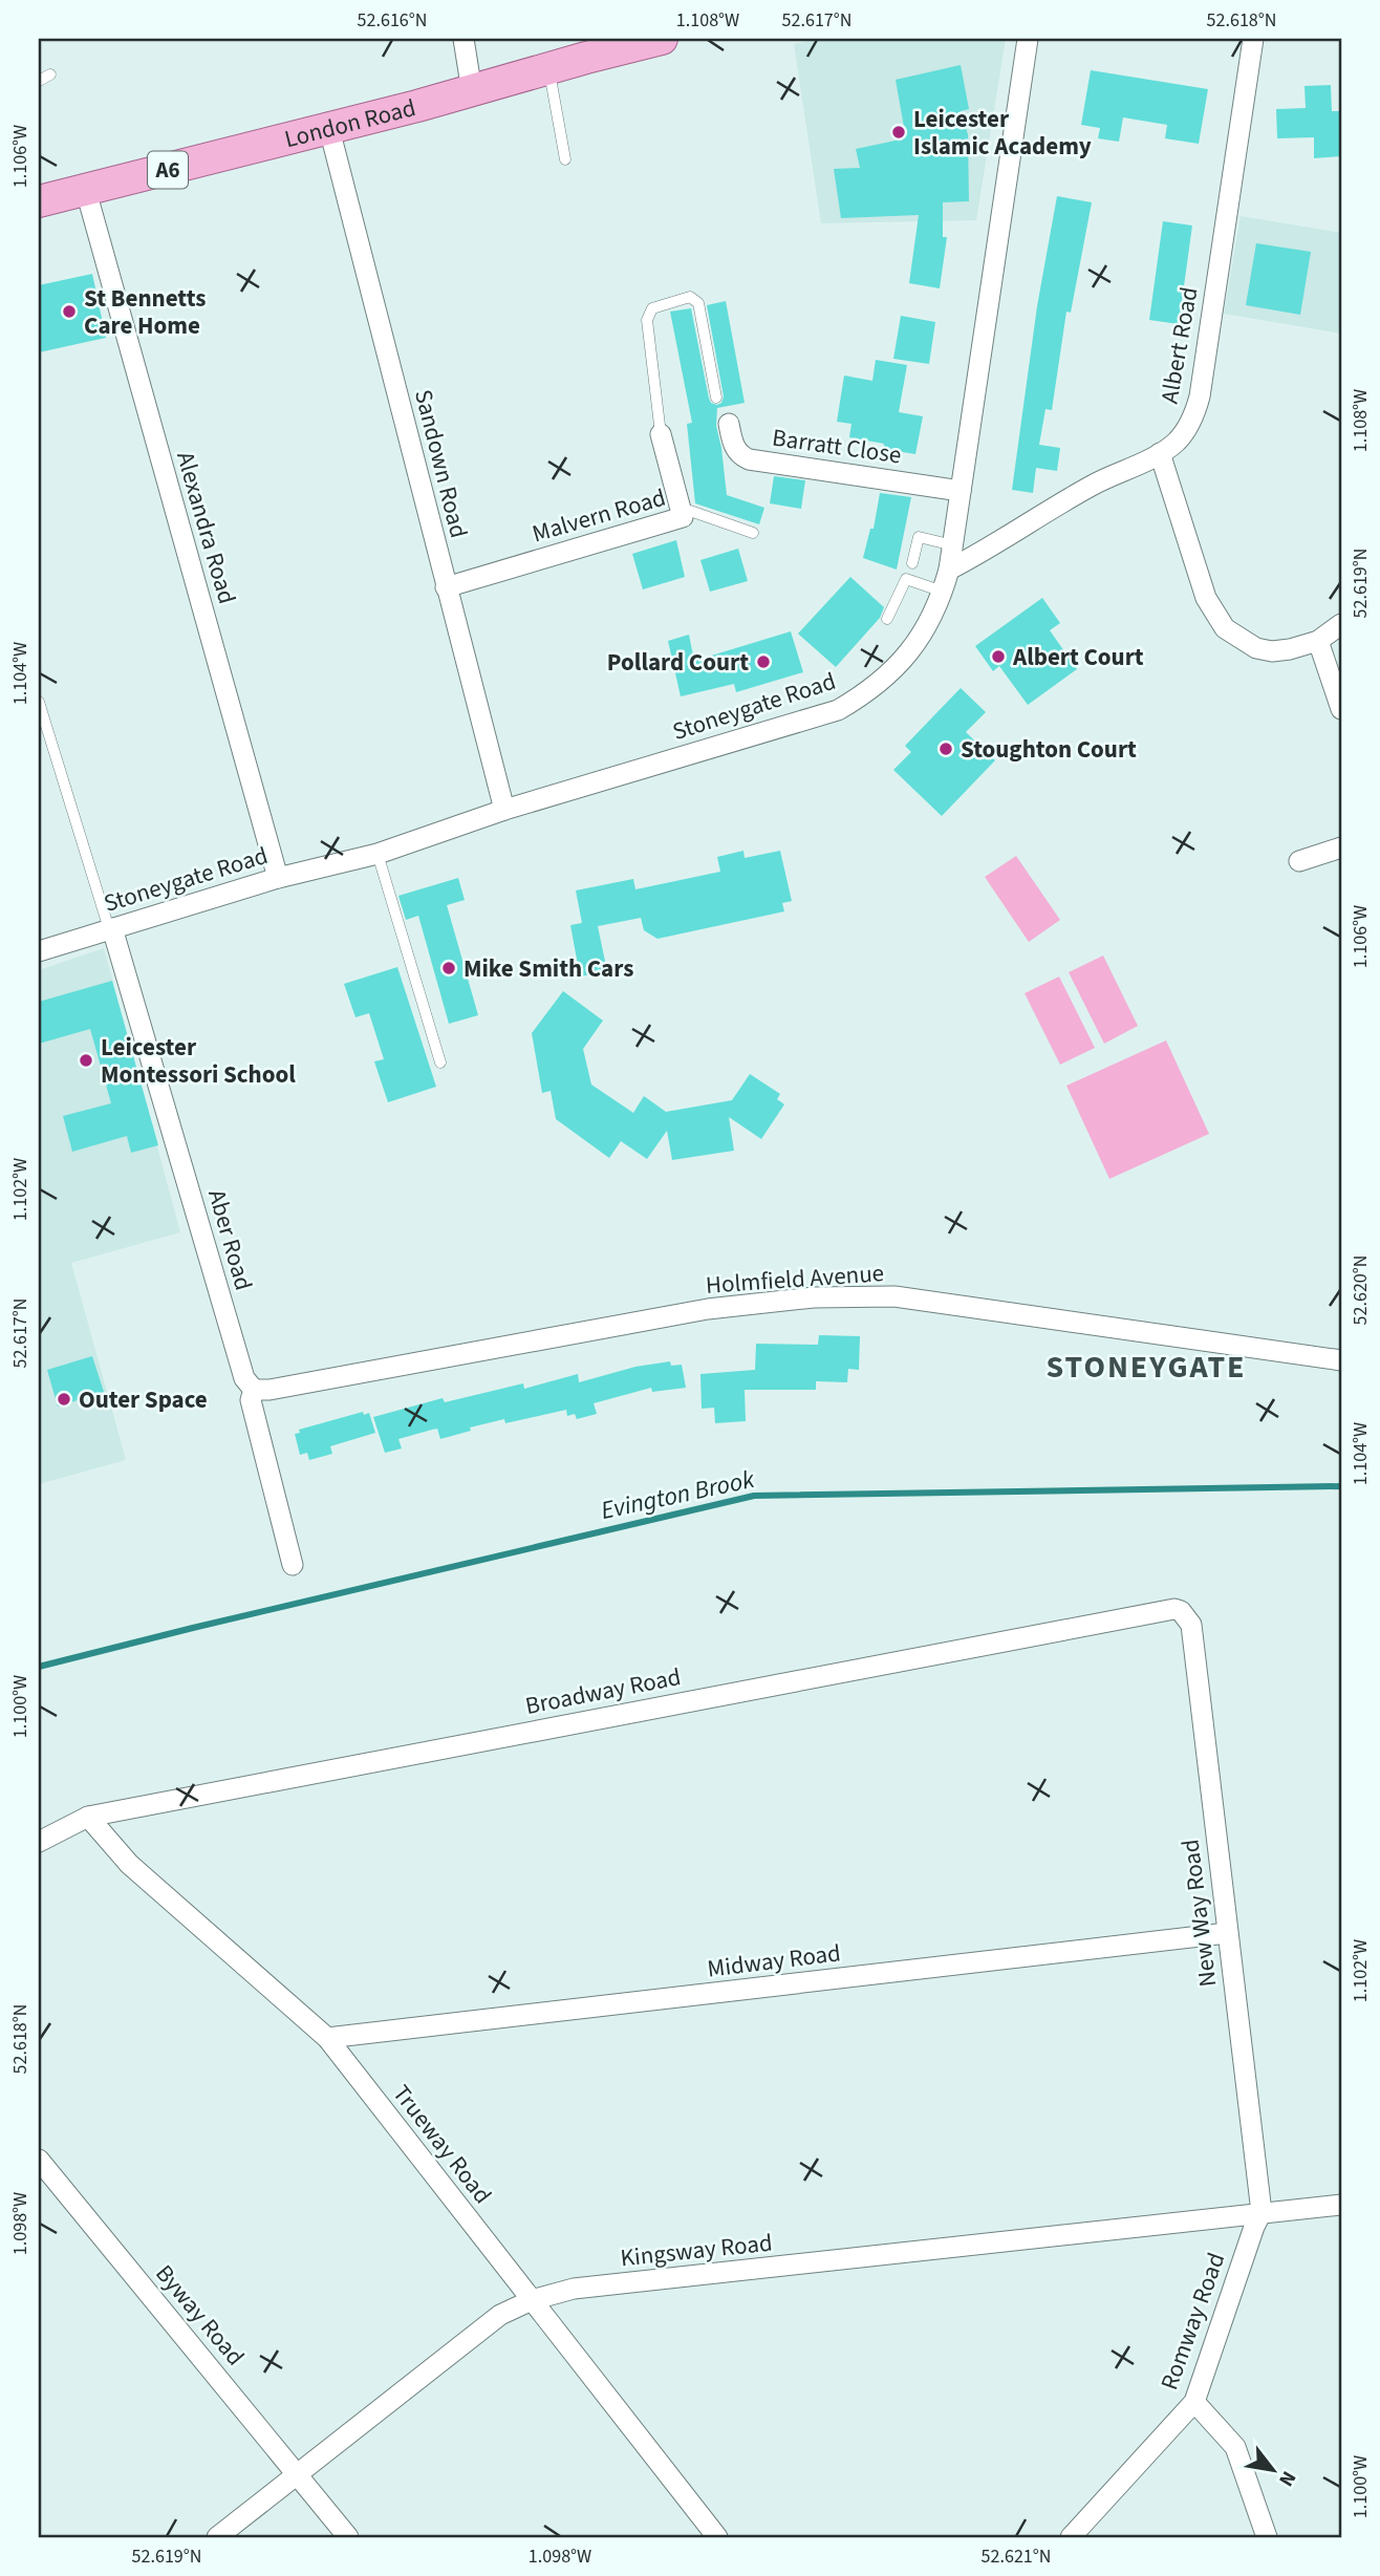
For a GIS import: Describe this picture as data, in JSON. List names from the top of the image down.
{
  "streets": {
    "main road": ["London Road", "A6"],
    "street": [
      "Albert Road",
      "Barratt Close",
      "Sandown Road",
      "Malvern Road",
      "Alexandra Road",
      "Stoneygate Road",
      "Aber Road",
      "Holmfield Avenue",
      "Broadway Road",
      "New Way Road",
      "Midway Road",
      "Trueway Road",
      "Kingsway Road",
      "Byway Road",
      "Romway Road"
    ]
  },
  "crossings": [
    ["London Road", "Sandown Road"],
    ["London Road", "Alexandra Road"],
    ["Albert Road", "Stoneygate Road"],
    ["Barratt Close", "Stoneygate Road"],
    ["Sandown Road", "Malvern Road"],
    ["Sandown Road", "Stoneygate Road"],
    ["Alexandra Road", "Stoneygate Road"],
    ["Stoneygate Road", "Aber Road"],
    ["Aber Road", "Holmfield Avenue"],
    ["Broadway Road", "New Way Road"],
    ["Broadway Road", "Trueway Road"],
    ["New Way Road", "Midway Road"],
    ["New Way Road", "Kingsway Road"],
    ["New Way Road", "Romway Road"],
    ["Midway Road", "Trueway Road"],
    ["Trueway Road", "Kingsway Road"],
    ["Kingsway Road", "Byway Road"],
    ["Kingsway Road", "Romway Road"]
  ],
  "districts": ["STONEYGATE"],
  "water": ["Evington Brook"],
  "places": [
    "Leicester Islamic Academy",
    "St Bennetts Care Home",
    "Albert Court",
    "Pollard Court",
    "Stoughton Court",
    "Mike Smith Cars",
    "Leicester Montessori School",
    "Outer Space"
  ],
  "north": "bottom right",
  "coordinates": [
    "52.616°N",
    "1.108°W",
    "52.617°N",
    "52.618°N",
    "1.106°W",
    "52.619°N",
    "1.104°W",
    "1.102°W",
    "52.620°N",
    "1.100°W",
    "1.098°W",
    "52.621°N"
  ]
}
